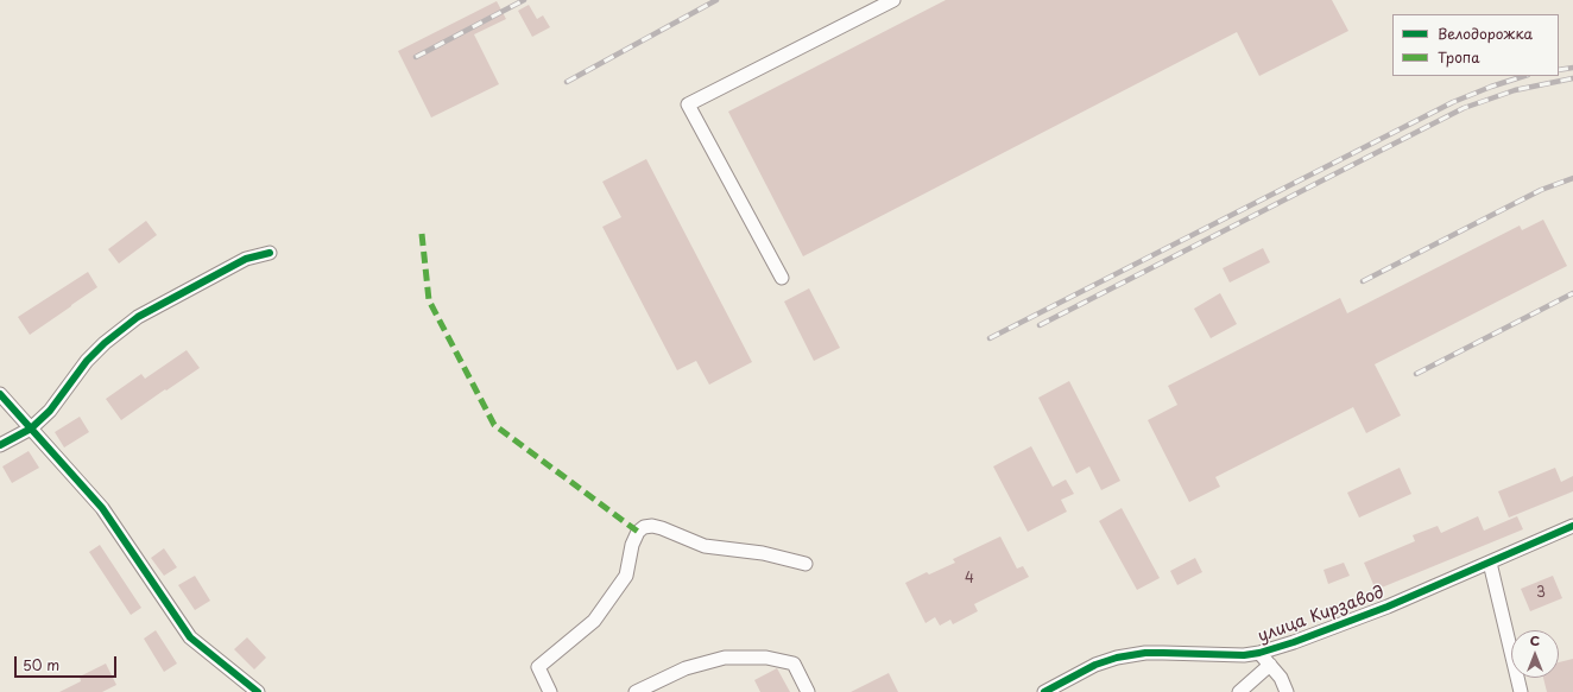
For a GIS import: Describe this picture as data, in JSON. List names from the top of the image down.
{
  "streets": {
    "street": ["улица Кирзавод"]
  },
  "house_numbers": ["4", "3"],
  "legend": ["Велодорожка", "Тропа"],
  "scale_bar": "50 m",
  "north": "top"
}
